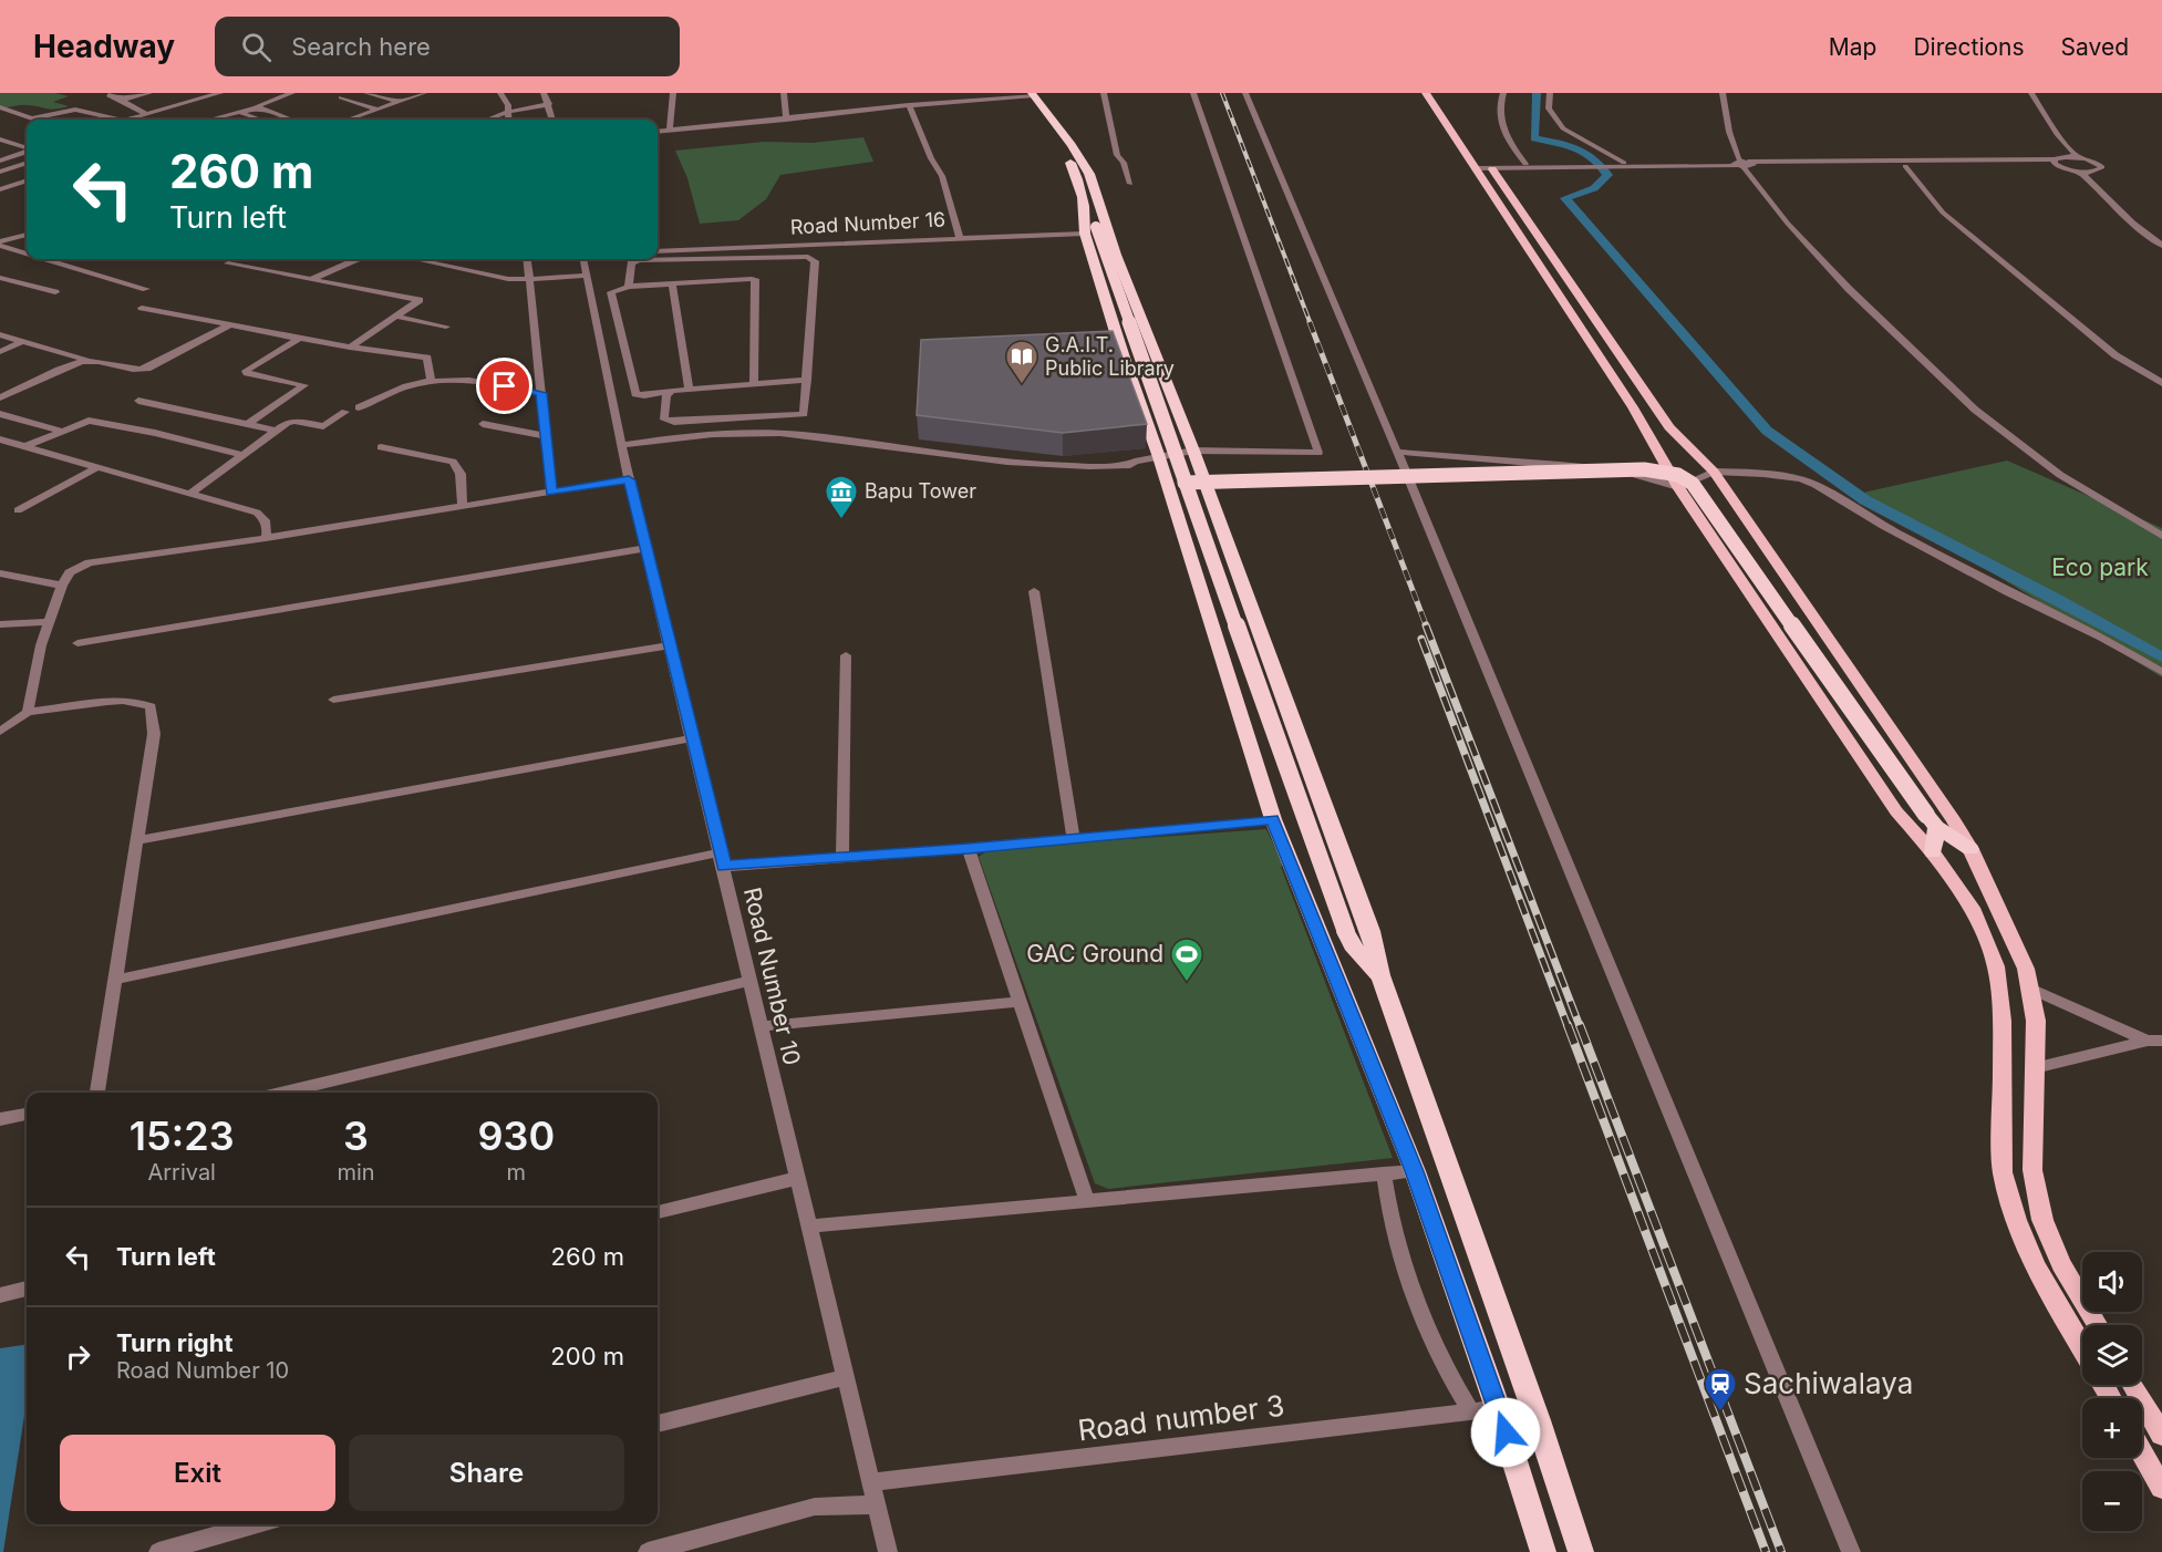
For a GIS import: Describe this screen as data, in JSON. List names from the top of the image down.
{
  "streets": {
    "street": ["Road Number 16", "Road Number 10", "Road number 3"]
  },
  "crossings": [
    ["Road Number 10", "Road number 3"]
  ],
  "parks": ["Eco park"],
  "places": {
    "library": ["G.A.I.T. Public Library"],
    "museum": ["Bapu Tower"],
    "sports": ["GAC Ground"],
    "station": ["Sachiwalaya"]
  },
  "page": {
    "header": "Headway",
    "search": "Search here",
    "nav": ["Map", "Directions", "Saved"],
    "turn": ["260 m", "Turn left"],
    "eta": [
      "15:23",
      "Arrival",
      "3",
      "min",
      "930",
      "m"
    ],
    "list": [
      {
        "name": "Turn left",
        "value": "260 m"
      },
      {
        "name": "Turn right",
        "note": "Road Number 10",
        "value": "200 m"
      }
    ],
    "map_buttons": ["+", "−"],
    "buttons": ["Exit", "Share"]
  }
}
